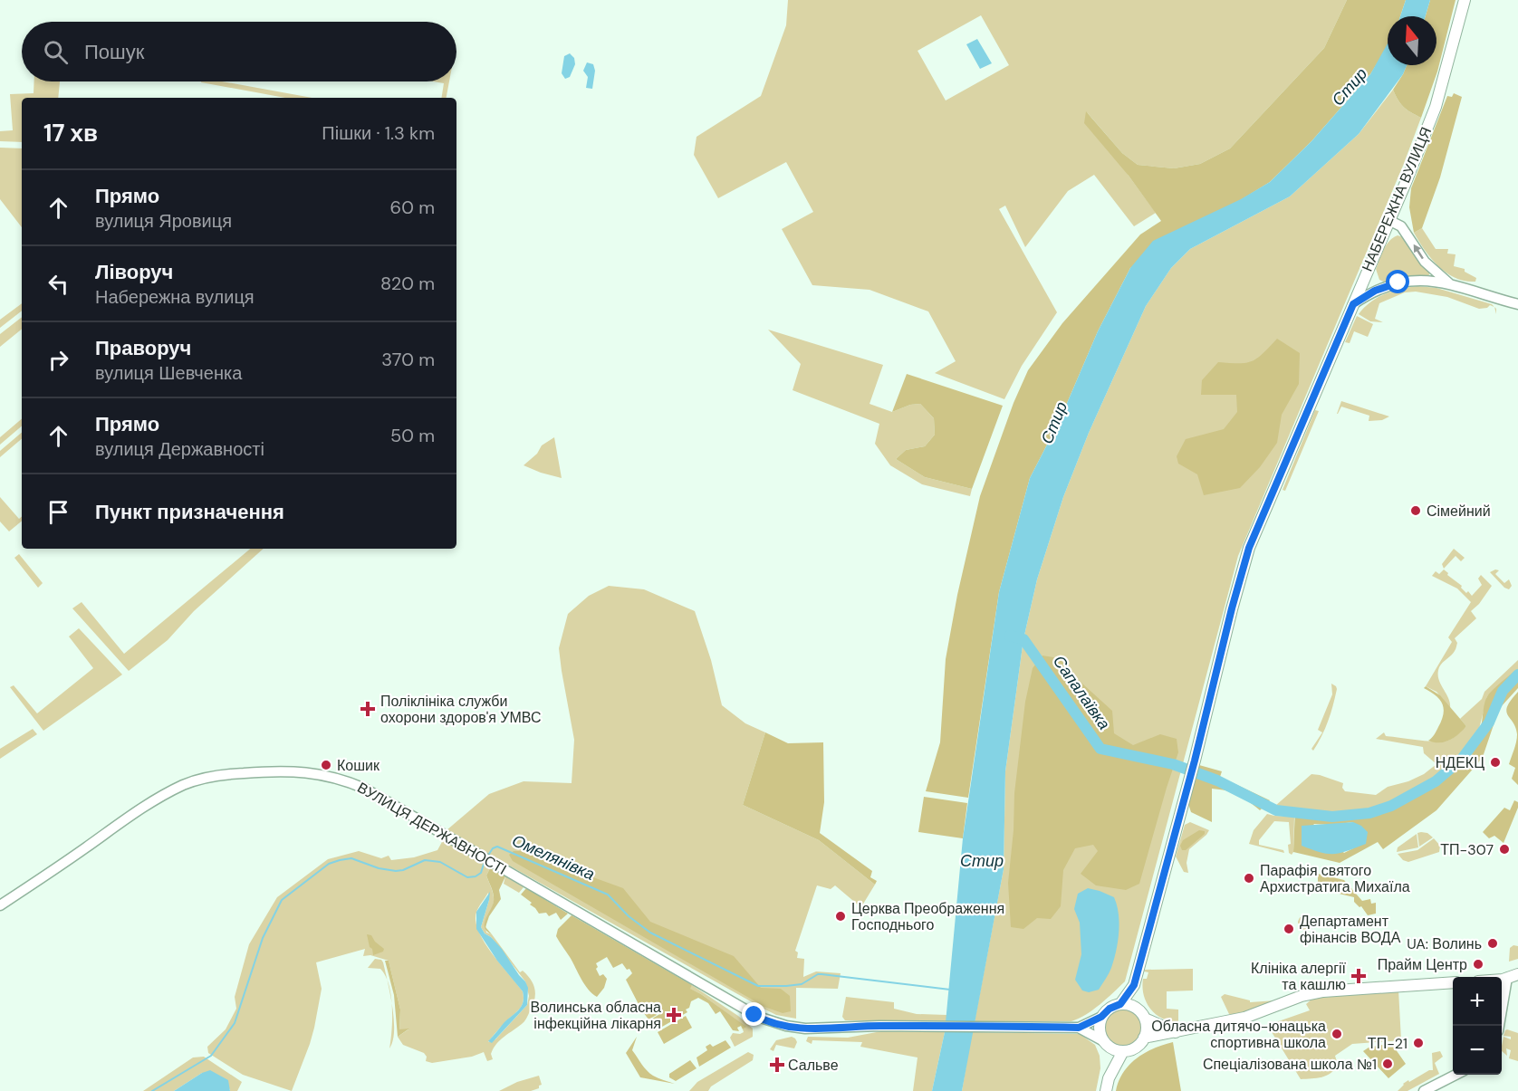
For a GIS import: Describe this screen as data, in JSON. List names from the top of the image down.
{
  "streets": {
    "main road": ["НАБЕРЕЖНА ВУЛИЦЯ"],
    "street": ["ВУЛИЦЯ ДЕРЖАВНОСТІ"]
  },
  "water": ["Стир", "Сапалаївка", "Омелянівка"],
  "places": {
    "other": [
      "Сімейний",
      "НДЕКЦ",
      "Кошик",
      "ТП-307",
      "Парафія святого Архистратига Михаїла",
      "Церква Преображення Господнього",
      "Департамент фінансів ВОДА",
      "UA: Волинь",
      "Прайм Центр",
      "Обласна дитячо-юнацька спортивна школа",
      "ТП-21",
      "Спеціалізована школа №1"
    ],
    "health": [
      "Поліклініка служби охорони здоров'я УМВС",
      "Клініка алергії та кашлю",
      "Волинська обласна інфекційна лікарня",
      "Сальве"
    ]
  },
  "north": "top",
  "page": {
    "search": "Пошук",
    "heading": ["17 хв", "Пішки · 1.3 km"],
    "list": [
      ["Прямо", "вулиця Яровиця", "60 m"],
      ["Ліворуч", "Набережна вулиця", "820 m"],
      ["Праворуч", "вулиця Шевченка", "370 m"],
      ["Прямо", "вулиця Державності", "50 m"],
      "Пункт призначення"
    ],
    "map_buttons": ["+", "−"]
  }
}
